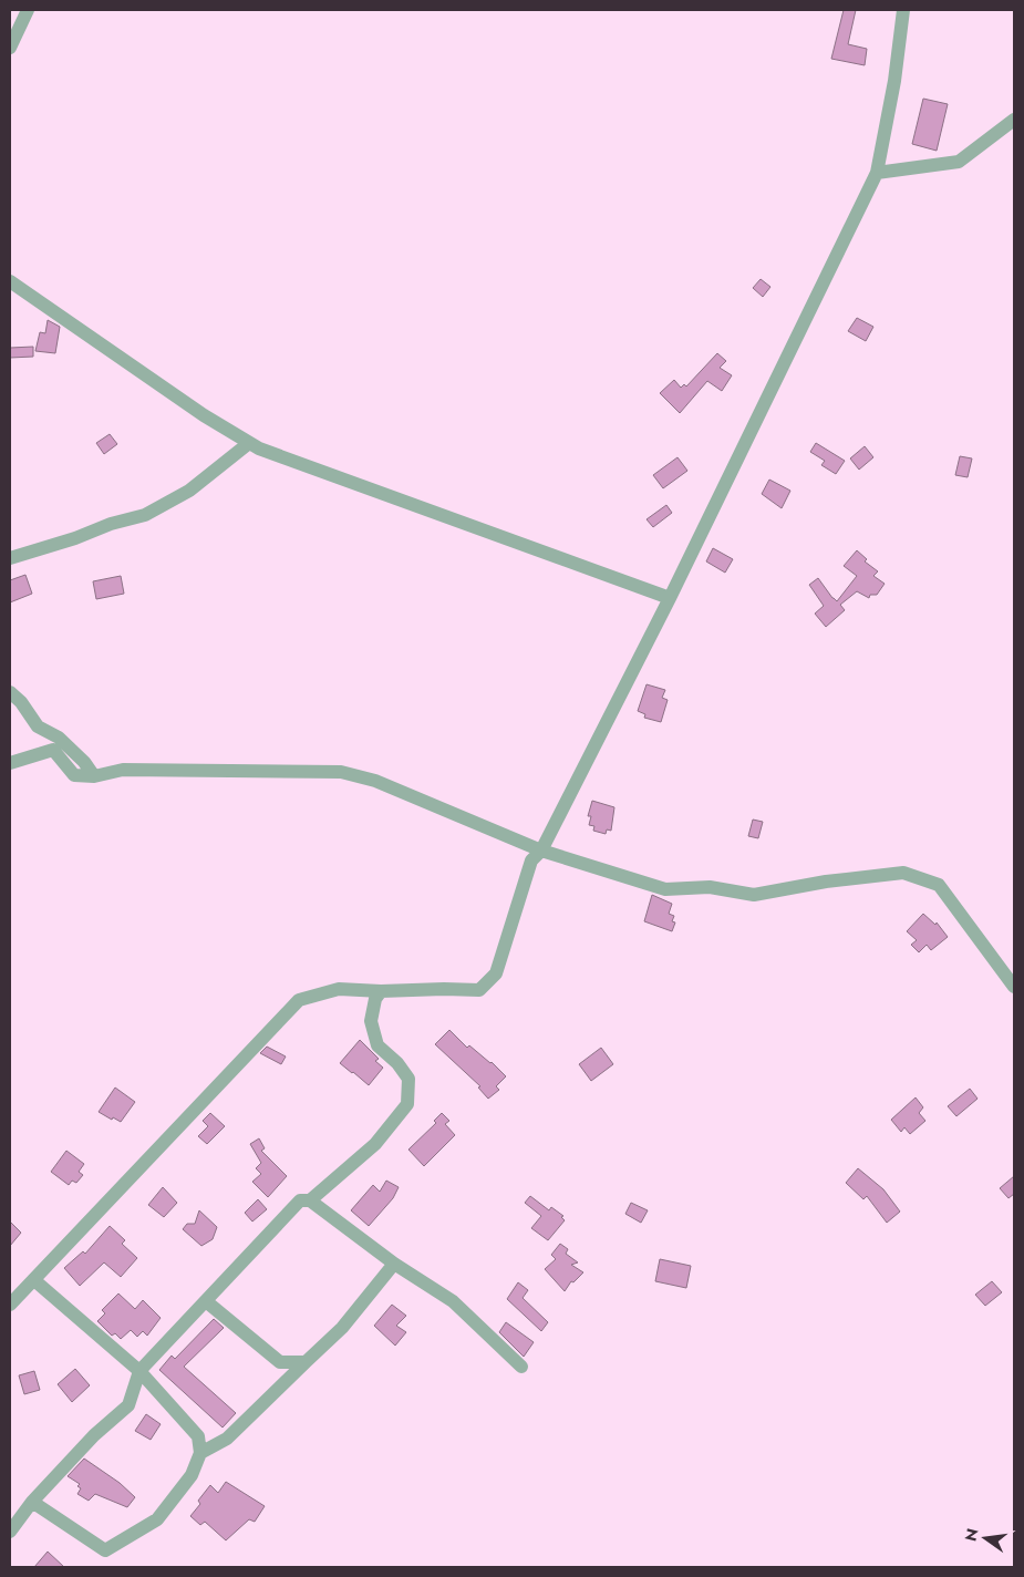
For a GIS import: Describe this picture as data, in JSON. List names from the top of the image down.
{
  "north": "left"
}
